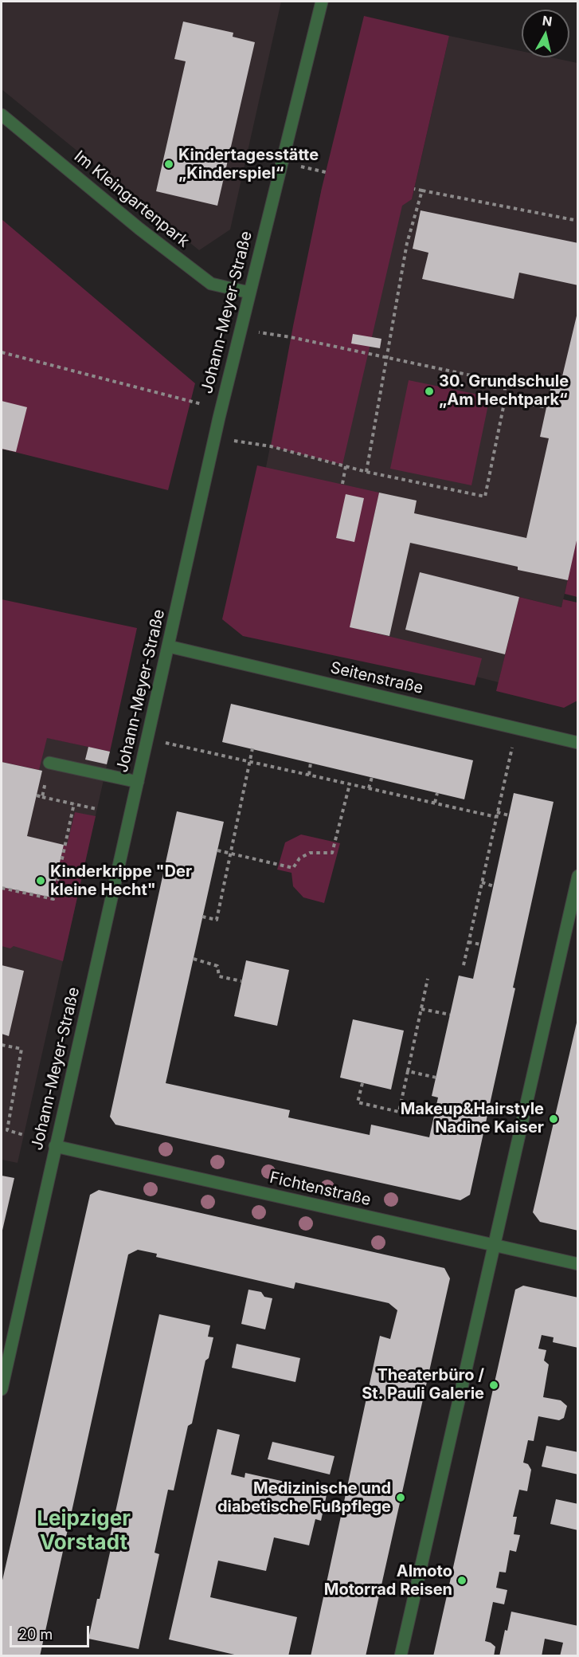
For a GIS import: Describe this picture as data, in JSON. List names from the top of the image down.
{
  "streets": {
    "street": [
      "Im Kleingartenpark",
      "Johann-Meyer-Straße",
      "Seitenstraße",
      "Fichtenstraße"
    ]
  },
  "crossings": [
    ["Im Kleingartenpark", "Johann-Meyer-Straße"],
    ["Johann-Meyer-Straße", "Seitenstraße"],
    ["Johann-Meyer-Straße", "Fichtenstraße"]
  ],
  "districts": ["Leipziger Vorstadt"],
  "places": [
    "Kindertagesstätte „Kinderspiel“",
    "30. Grundschule „Am Hechtpark“",
    "Kinderkrippe \"Der kleine Hecht\"",
    "Makeup&Hairstyle Nadine Kaiser",
    "Theaterbüro / St. Pauli Galerie",
    "Medizinische und diabetische Fußpflege",
    "Almoto Motorrad Reisen"
  ],
  "scale_bar": "20 m",
  "north": "top"
}
